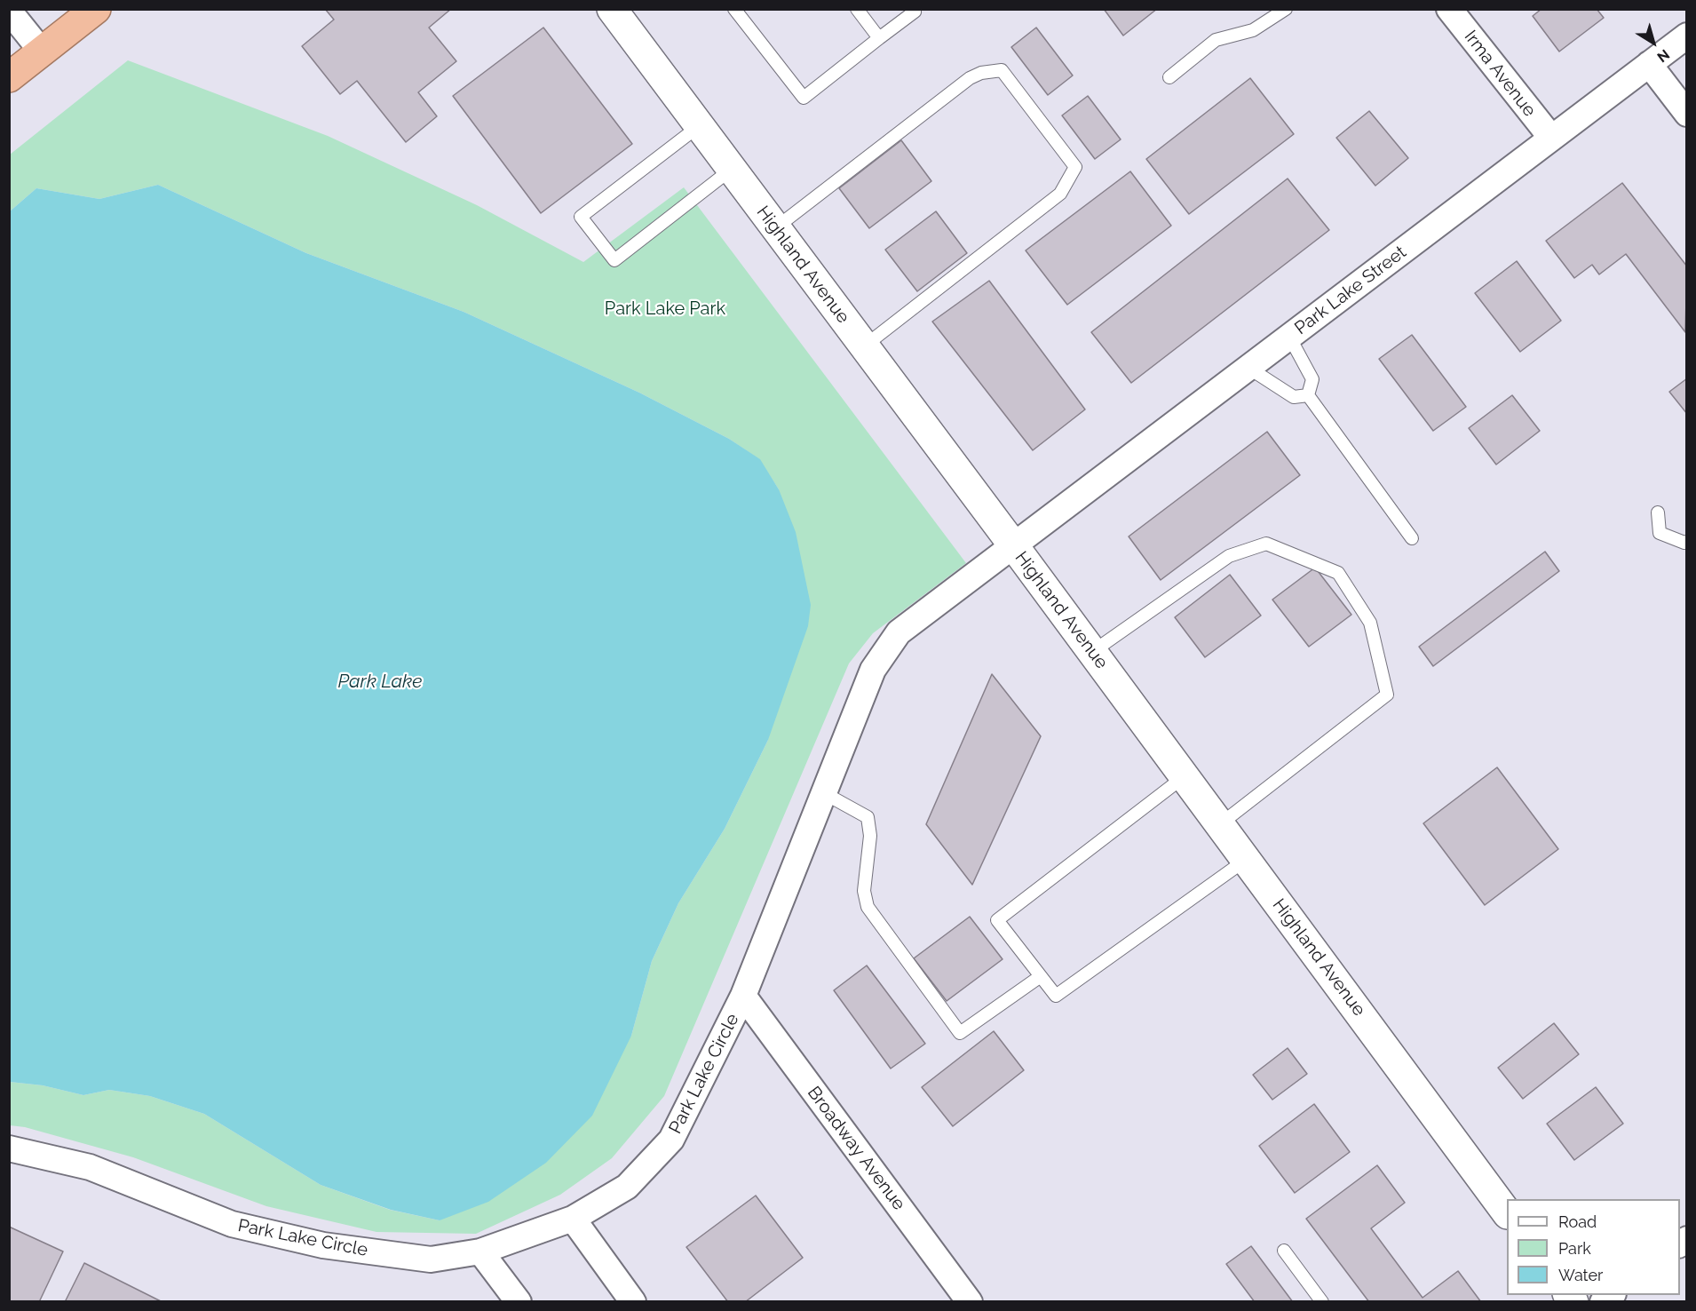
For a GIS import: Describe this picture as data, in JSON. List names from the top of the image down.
{
  "streets": {
    "street": [
      "Irma Avenue",
      "Highland Avenue",
      "Park Lake Street",
      "Park Lake Circle",
      "Broadway Avenue"
    ]
  },
  "crossings": [
    ["Irma Avenue", "Park Lake Street"],
    ["Highland Avenue", "Park Lake Street"],
    ["Highland Avenue", "Park Lake Circle"],
    ["Park Lake Street", "Park Lake Circle"],
    ["Park Lake Circle", "Broadway Avenue"]
  ],
  "water": ["Park Lake"],
  "parks": ["Park Lake Park"],
  "legend": ["Road", "Park", "Water"],
  "north": "bottom right"
}
